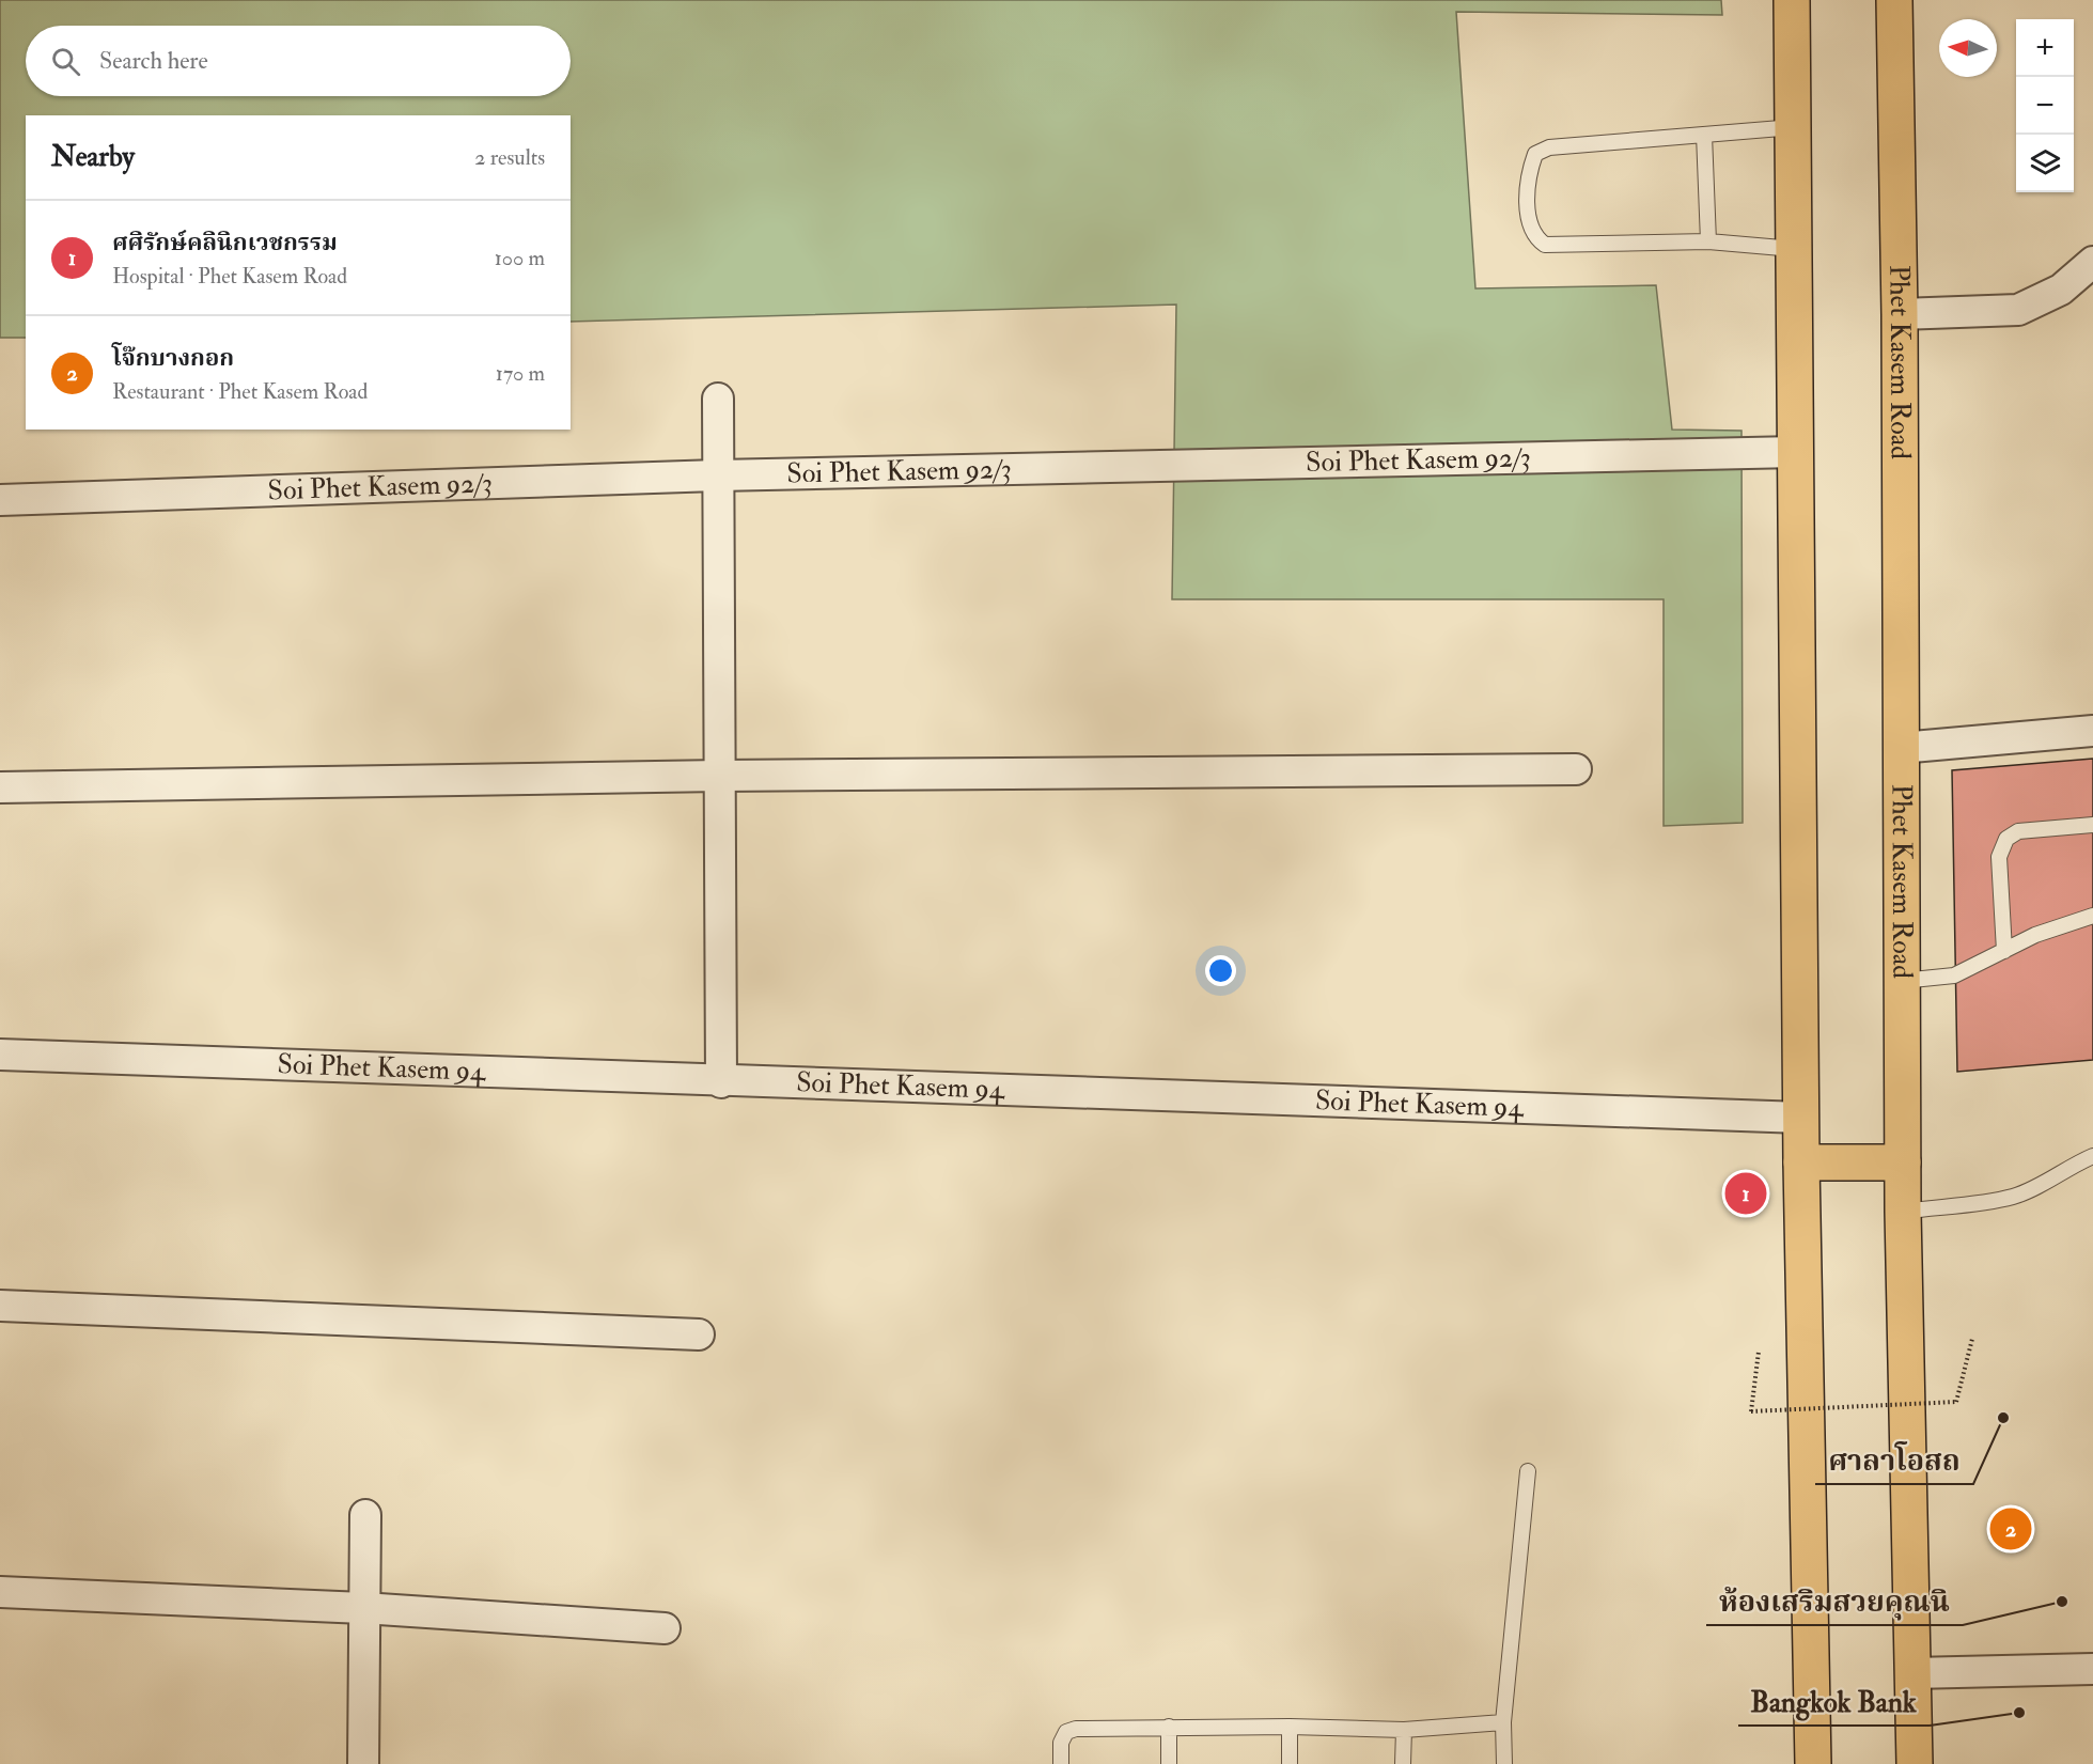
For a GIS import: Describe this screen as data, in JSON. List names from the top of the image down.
{
  "streets": {
    "main road": ["Phet Kasem Road"],
    "street": ["Soi Phet Kasem 92/3", "Soi Phet Kasem 94"]
  },
  "places": ["ศาลาโอสถ", "ห้องเสริมสวยคุณนิ", "Bangkok Bank"],
  "north": "left",
  "page": {
    "map_buttons": ["+", "−"],
    "search": "Search here",
    "heading": ["Nearby", "2 results"],
    "list": [
      {
        "mark": "1",
        "name": "ศศิรักษ์คลินิกเวชกรรม",
        "note": "Hospital · Phet Kasem Road",
        "value": "100 m"
      },
      {
        "mark": "2",
        "name": "โจ๊กบางกอก",
        "note": "Restaurant · Phet Kasem Road",
        "value": "170 m"
      }
    ],
    "pins": ["1", "2"]
  }
}
